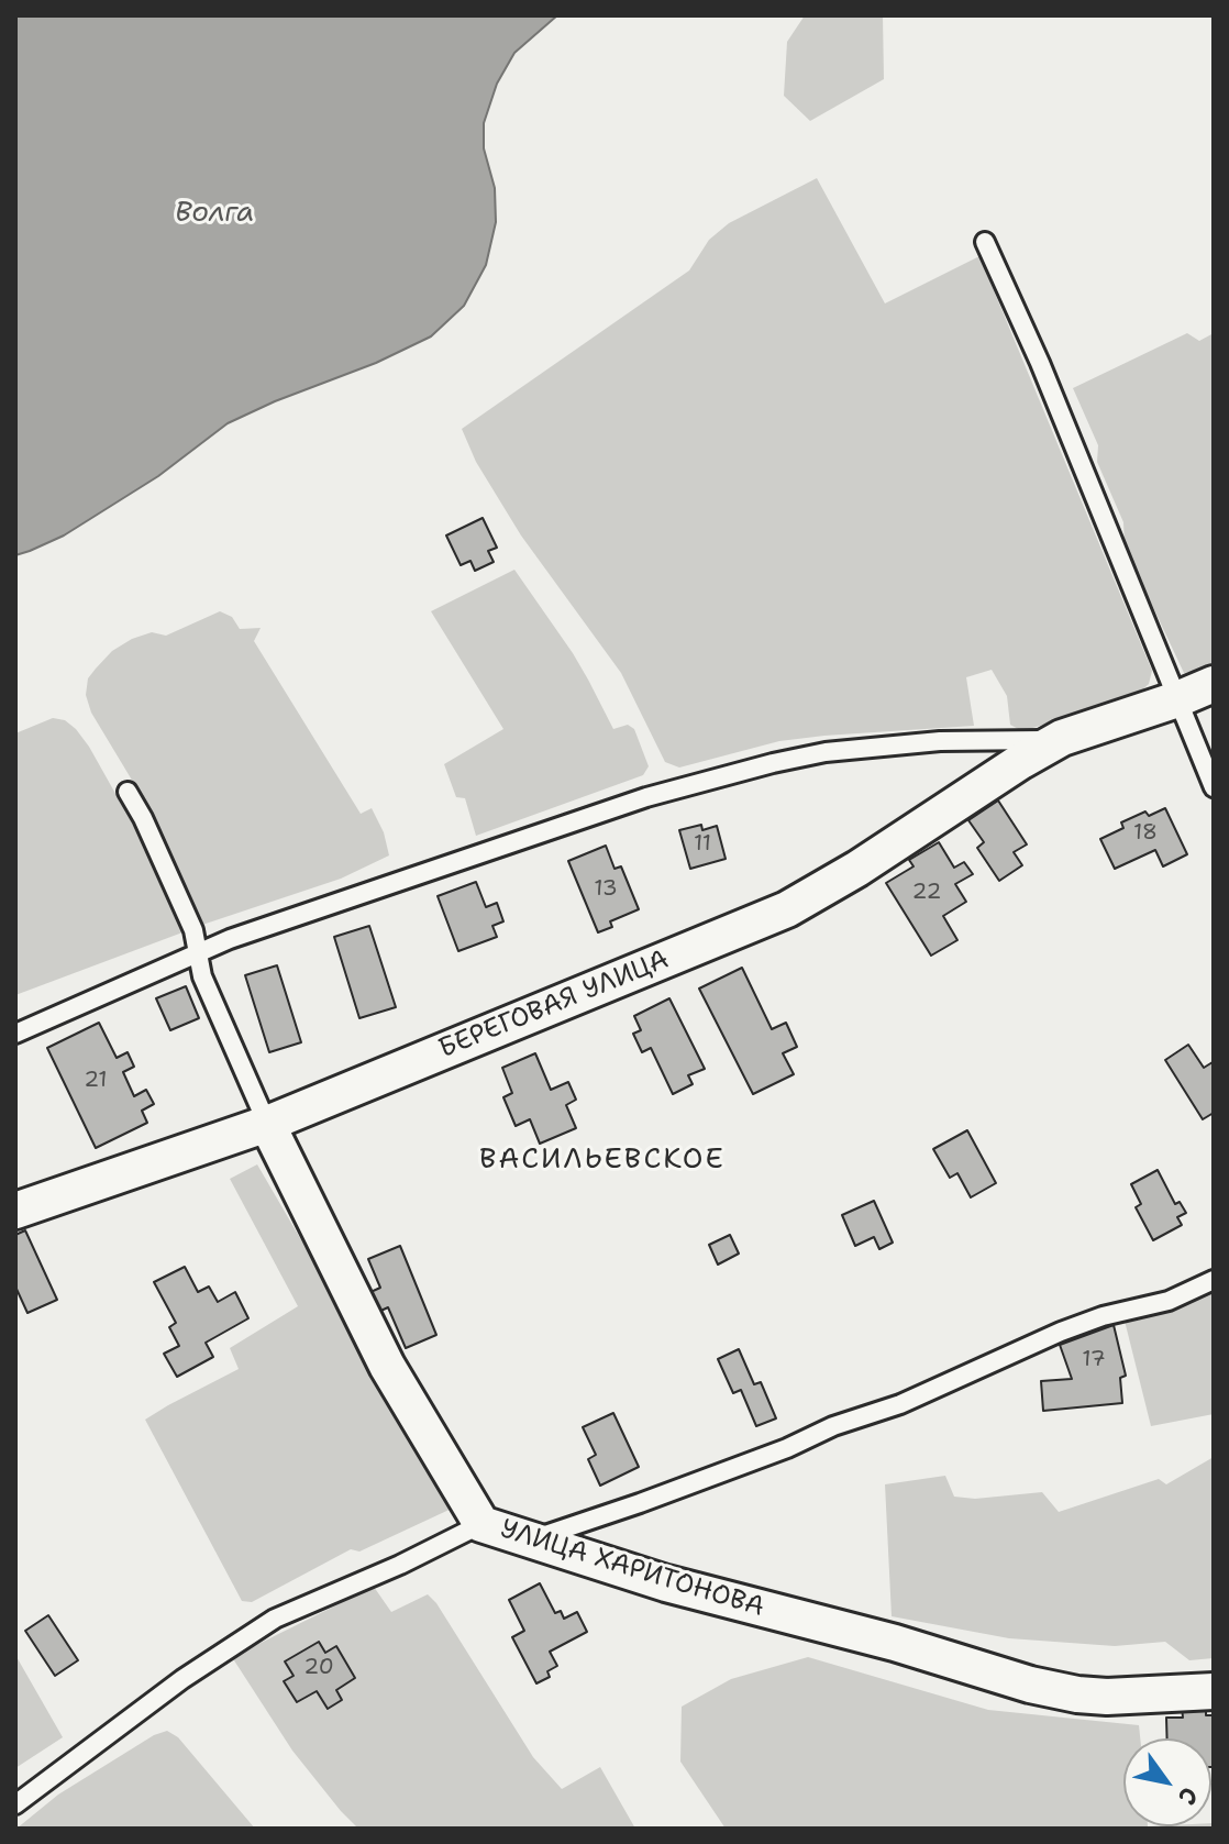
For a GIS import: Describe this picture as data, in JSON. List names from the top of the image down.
{
  "streets": {
    "street": ["БЕРЕГОВАЯ УЛИЦА", "УЛИЦА ХАРИТОНОВА"]
  },
  "districts": ["ВАСИЛЬЕВСКОЕ"],
  "water": ["Волга"],
  "house_numbers": [
    "18",
    "11",
    "13",
    "22",
    "21",
    "17",
    "20"
  ],
  "north": "bottom right"
}
